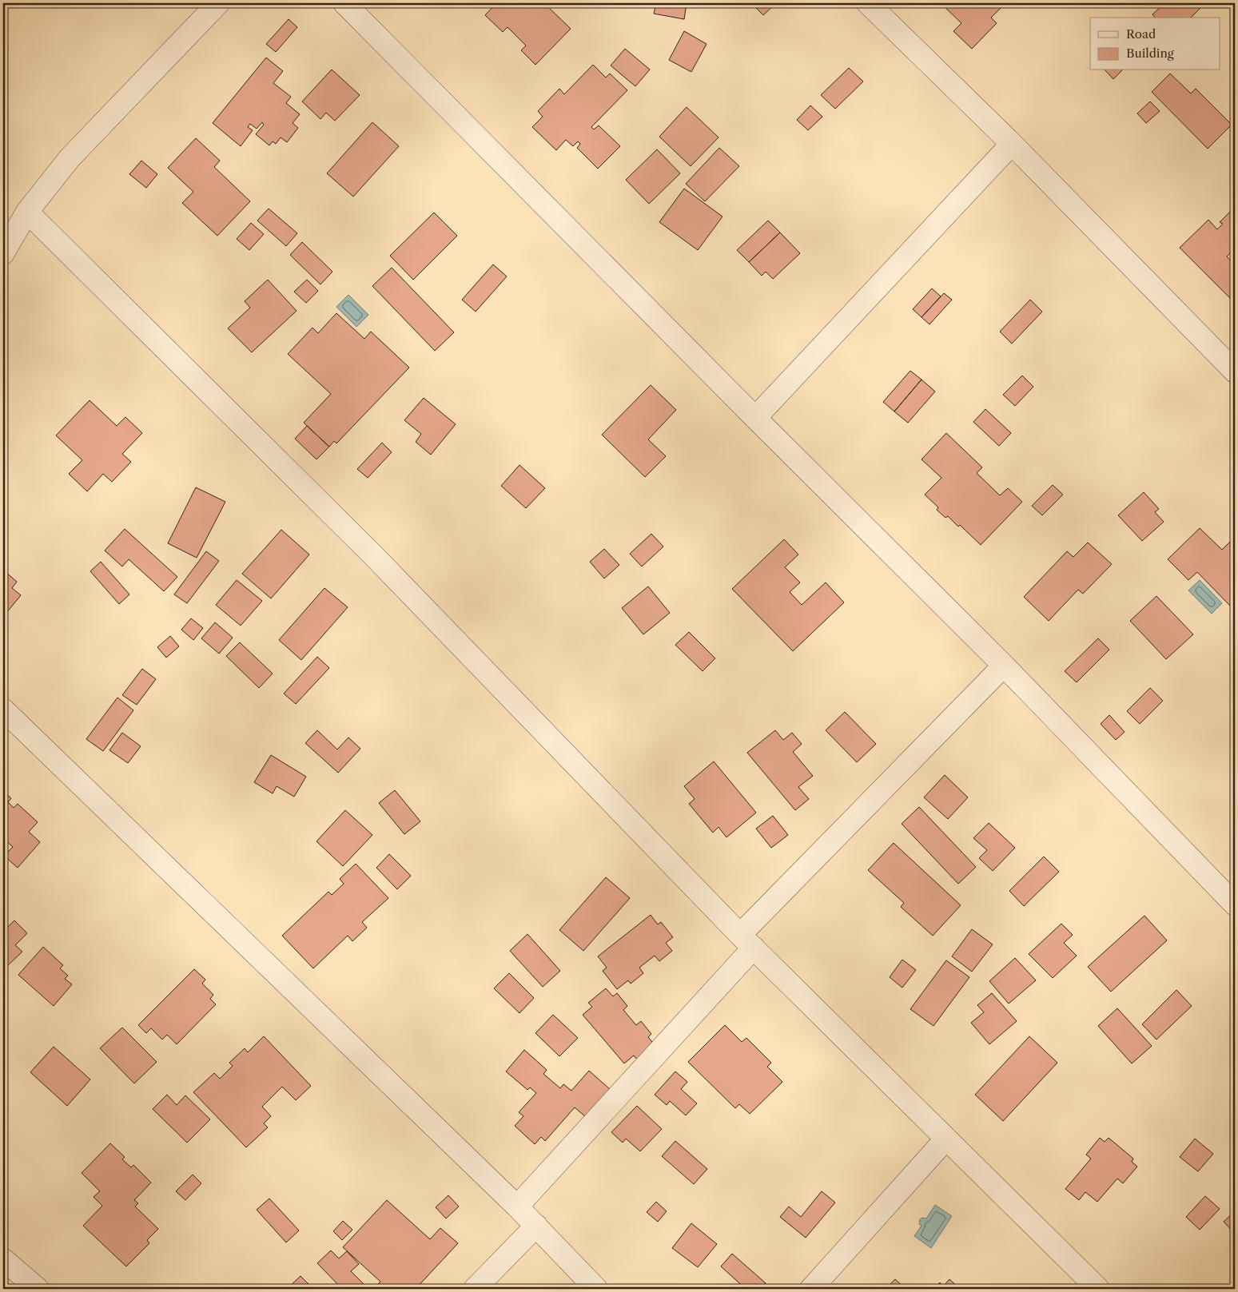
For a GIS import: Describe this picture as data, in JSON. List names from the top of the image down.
{
  "legend": ["Road", "Building"]
}
